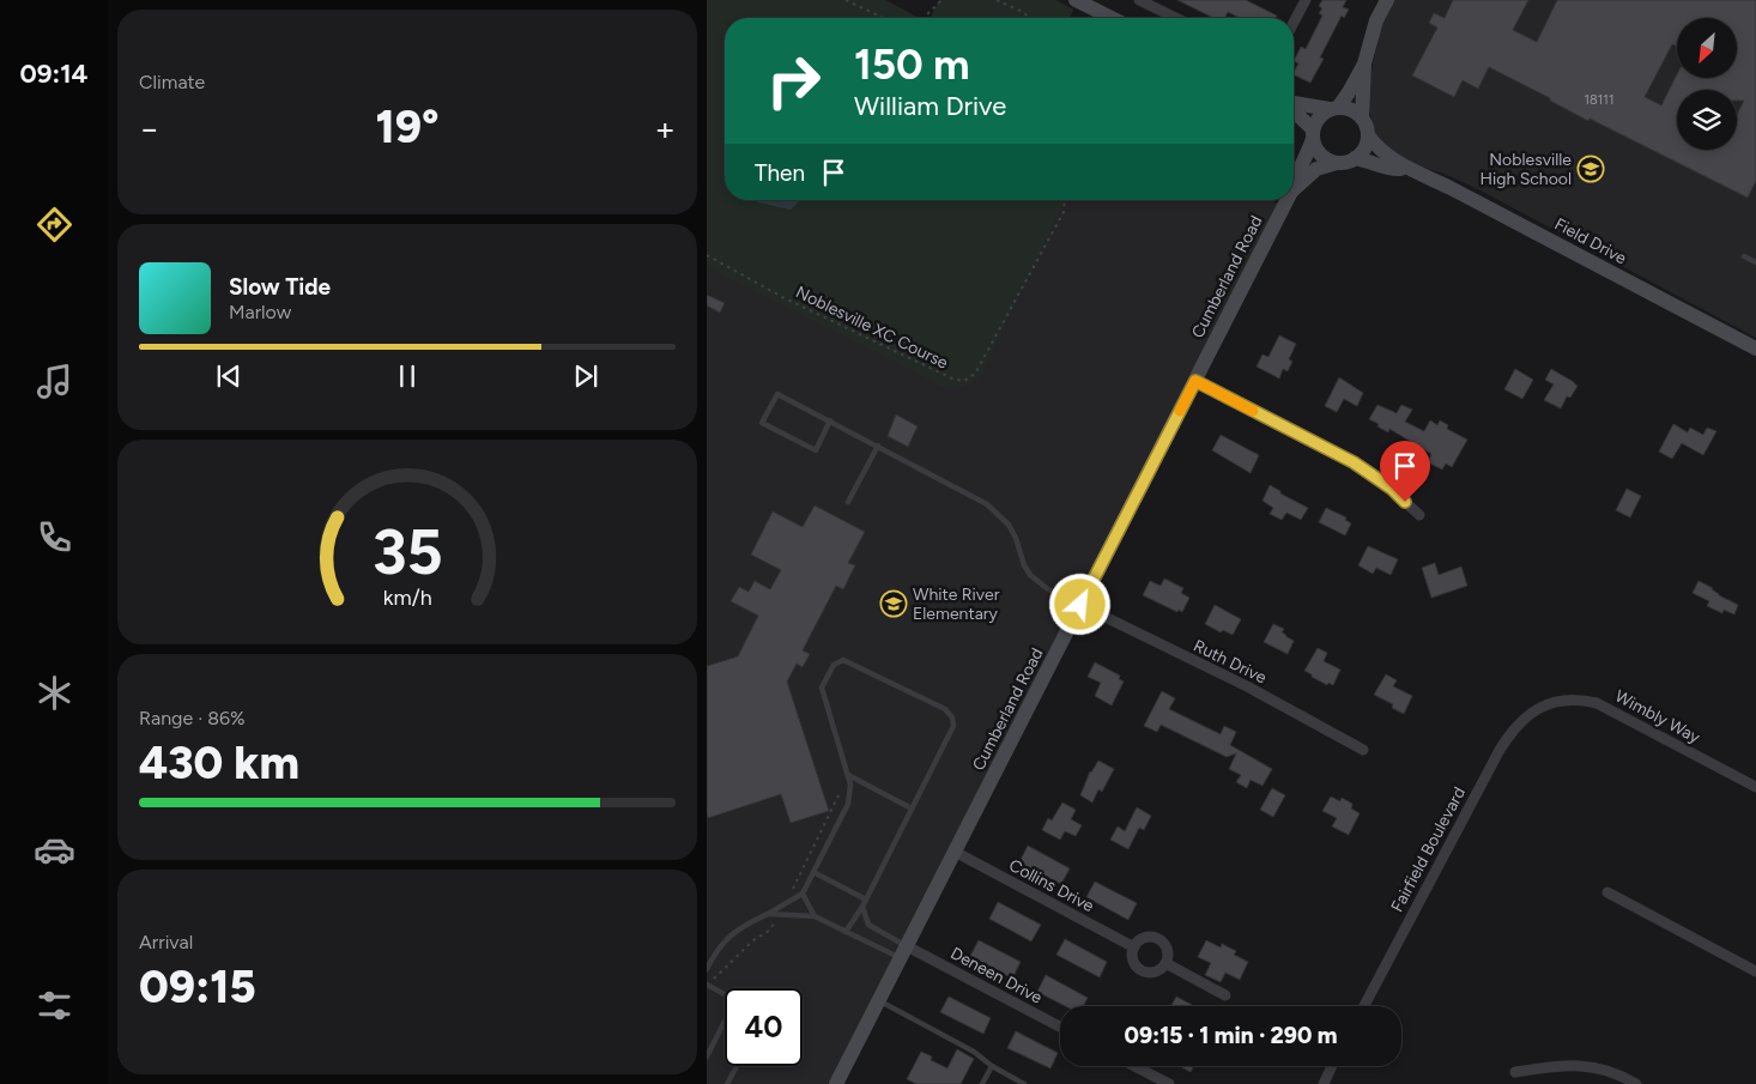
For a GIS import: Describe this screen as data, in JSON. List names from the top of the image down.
{
  "streets": {
    "street": [
      "Field Drive",
      "Cumberland Road",
      "Ruth Drive",
      "Wimbly Way",
      "Fairfield Boulevard",
      "Collins Drive",
      "Deneen Drive"
    ],
    "path": ["Noblesville XC Course"]
  },
  "crossings": [
    ["Cumberland Road", "Ruth Drive"],
    ["Cumberland Road", "Collins Drive"],
    ["Cumberland Road", "Deneen Drive"],
    ["Wimbly Way", "Fairfield Boulevard"]
  ],
  "places": {
    "school or university": ["Noblesville High School", "White River Elementary"]
  },
  "house_numbers": ["18111"],
  "north": "bottom left",
  "page": {
    "tabs": "09:14",
    "tile": [
      "Climate",
      ["Range · 86%", "430 km"],
      ["Arrival", "09:15"]
    ],
    "turn": ["150 m", "William Drive"],
    "heat": ["−", "19°", "+"],
    "then": "Then",
    "song": ["Slow Tide", "Marlow"],
    "limit": "40",
    "trip": "09:15 · 1 min · 290 m",
    "gauge": ["35", "km/h"]
  }
}
